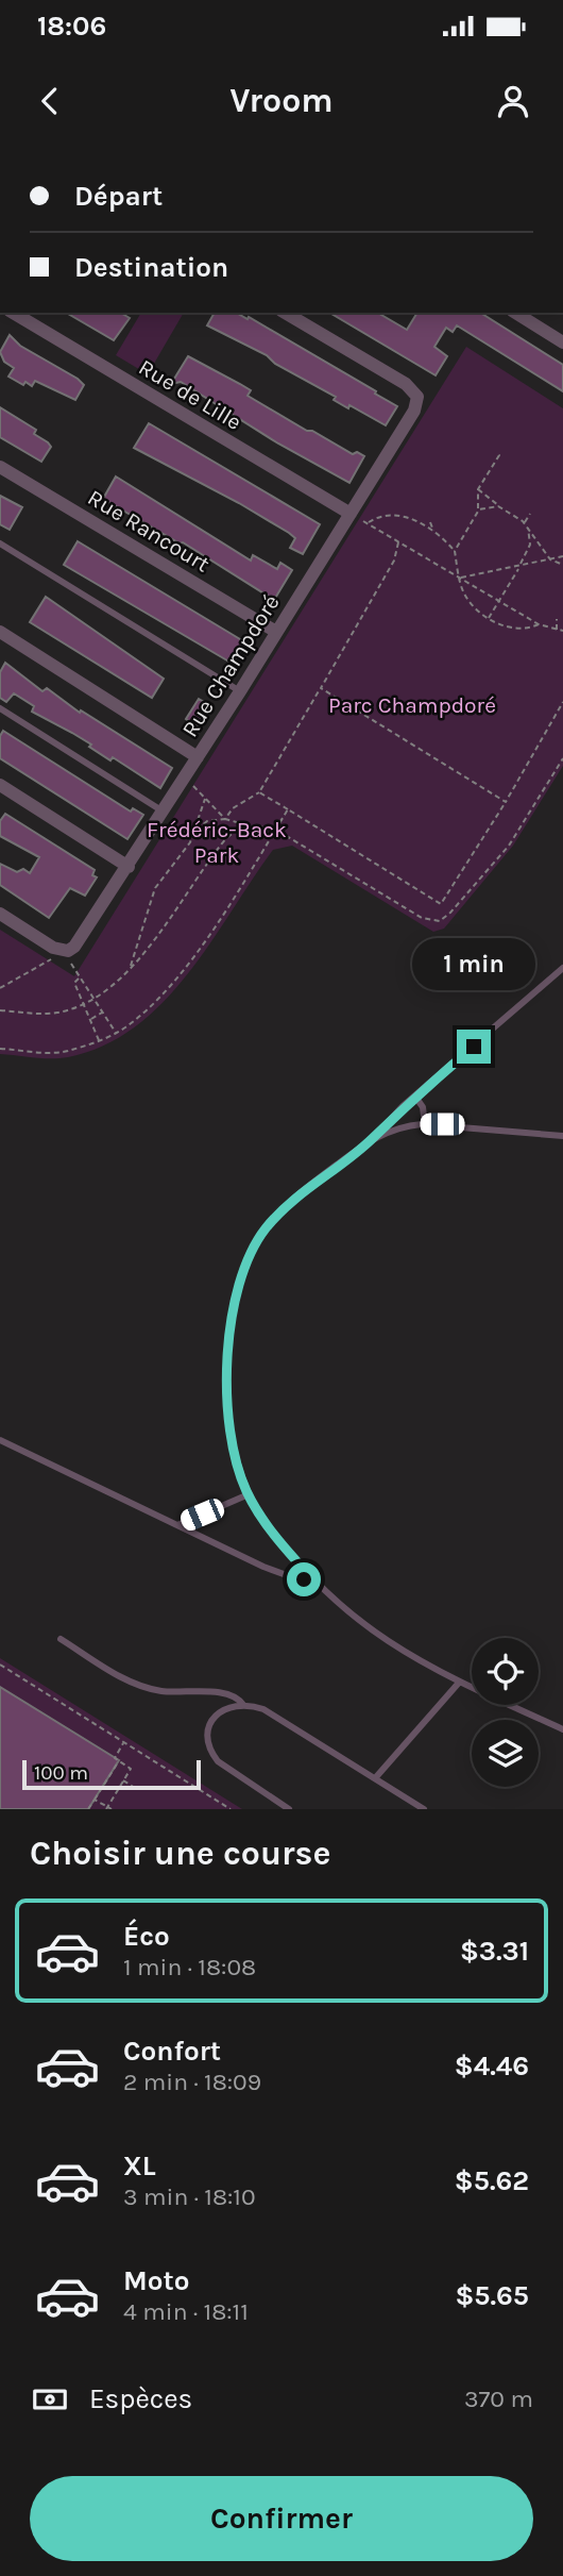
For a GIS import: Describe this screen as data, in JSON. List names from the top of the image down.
{
  "streets": {
    "street": ["Rue de Lille", "Rue Rancourt", "Rue Champdoré"]
  },
  "crossings": [
    ["Rue de Lille", "Rue Champdoré"],
    ["Rue Rancourt", "Rue Champdoré"]
  ],
  "parks": ["Parc Champdoré", "Frédéric-Back Park"],
  "scale_bar": "100 m",
  "page": {
    "status": "18:06",
    "header": "Vroom",
    "banner": ["Départ", "Destination"],
    "bubble": "1 min",
    "scale": "100 m",
    "heading": "Choisir une course",
    "list": [
      {
        "name": "Éco",
        "note": "1 min · 18:08",
        "value": "$3.31"
      },
      {
        "name": "Confort",
        "note": "2 min · 18:09",
        "value": "$4.46"
      },
      {
        "name": "XL",
        "note": "3 min · 18:10",
        "value": "$5.62"
      },
      {
        "name": "Moto",
        "note": "4 min · 18:11",
        "value": "$5.65"
      }
    ],
    "pay": ["Espèces", "370 m"],
    "buttons": "Confirmer"
  }
}
